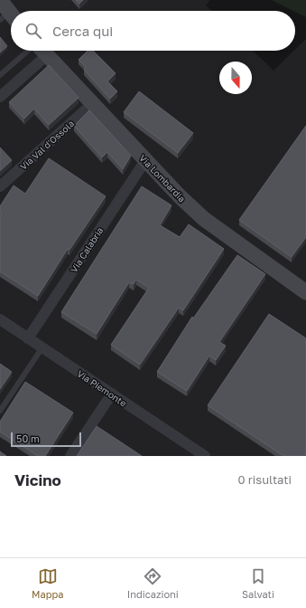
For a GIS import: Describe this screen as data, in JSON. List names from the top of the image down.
{
  "streets": {
    "street": [
      "Via Val d'Ossola",
      "Via Lombardia",
      "Via Calabria",
      "Via Piemonte"
    ]
  },
  "crossings": [
    ["Via Val d'Ossola", "Via Lombardia"],
    ["Via Lombardia", "Via Calabria"],
    ["Via Calabria", "Via Piemonte"]
  ],
  "scale_bar": "50 m",
  "north": "bottom",
  "page": {
    "search": "Cerca qui",
    "scale": "50 m",
    "heading": ["Vicino", "0 risultati"],
    "nav": ["Mappa", "Indicazioni", "Salvati"]
  }
}
